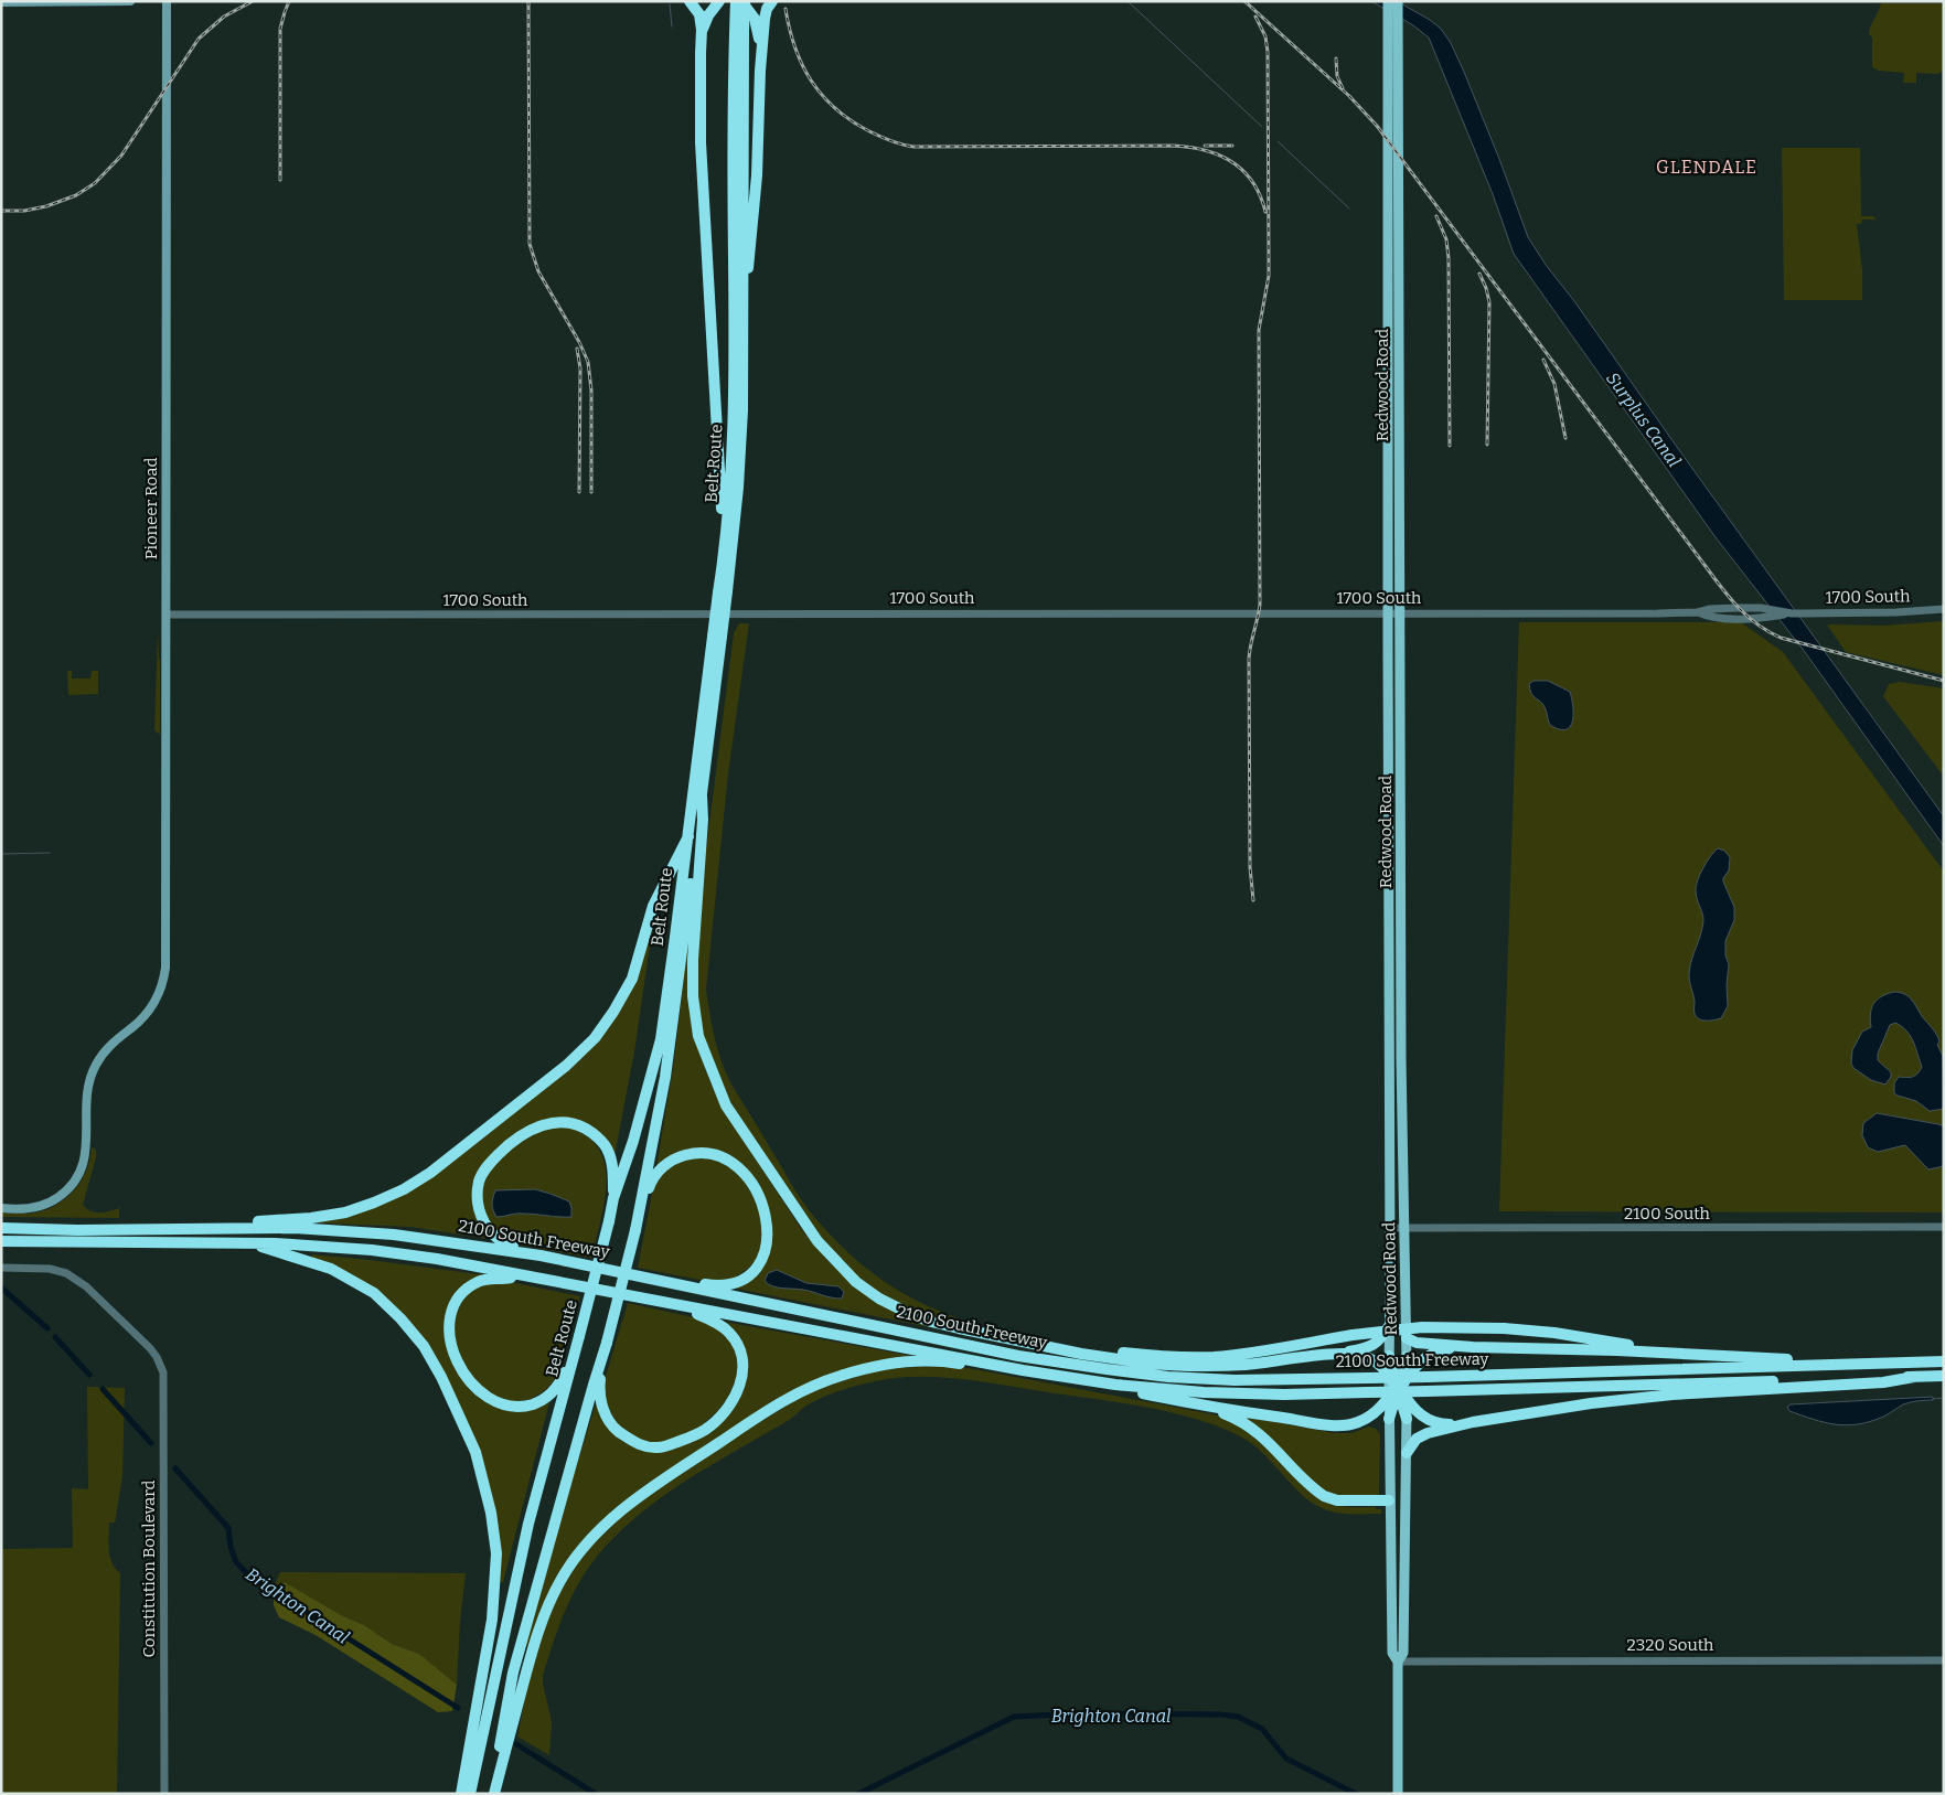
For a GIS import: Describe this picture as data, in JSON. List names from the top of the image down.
{
  "streets": {
    "highway": ["Belt Route", "2100 South Freeway"],
    "main road": ["Redwood Road", "Pioneer Road"],
    "street": [
      "1700 South",
      "2100 South",
      "Constitution Boulevard",
      "2320 South"
    ]
  },
  "crossings": [
    ["Redwood Road", "1700 South"],
    ["Redwood Road", "2100 South"],
    ["Pioneer Road", "1700 South"]
  ],
  "districts": ["GLENDALE"],
  "water": ["Surplus Canal", "Brighton Canal"]
}
